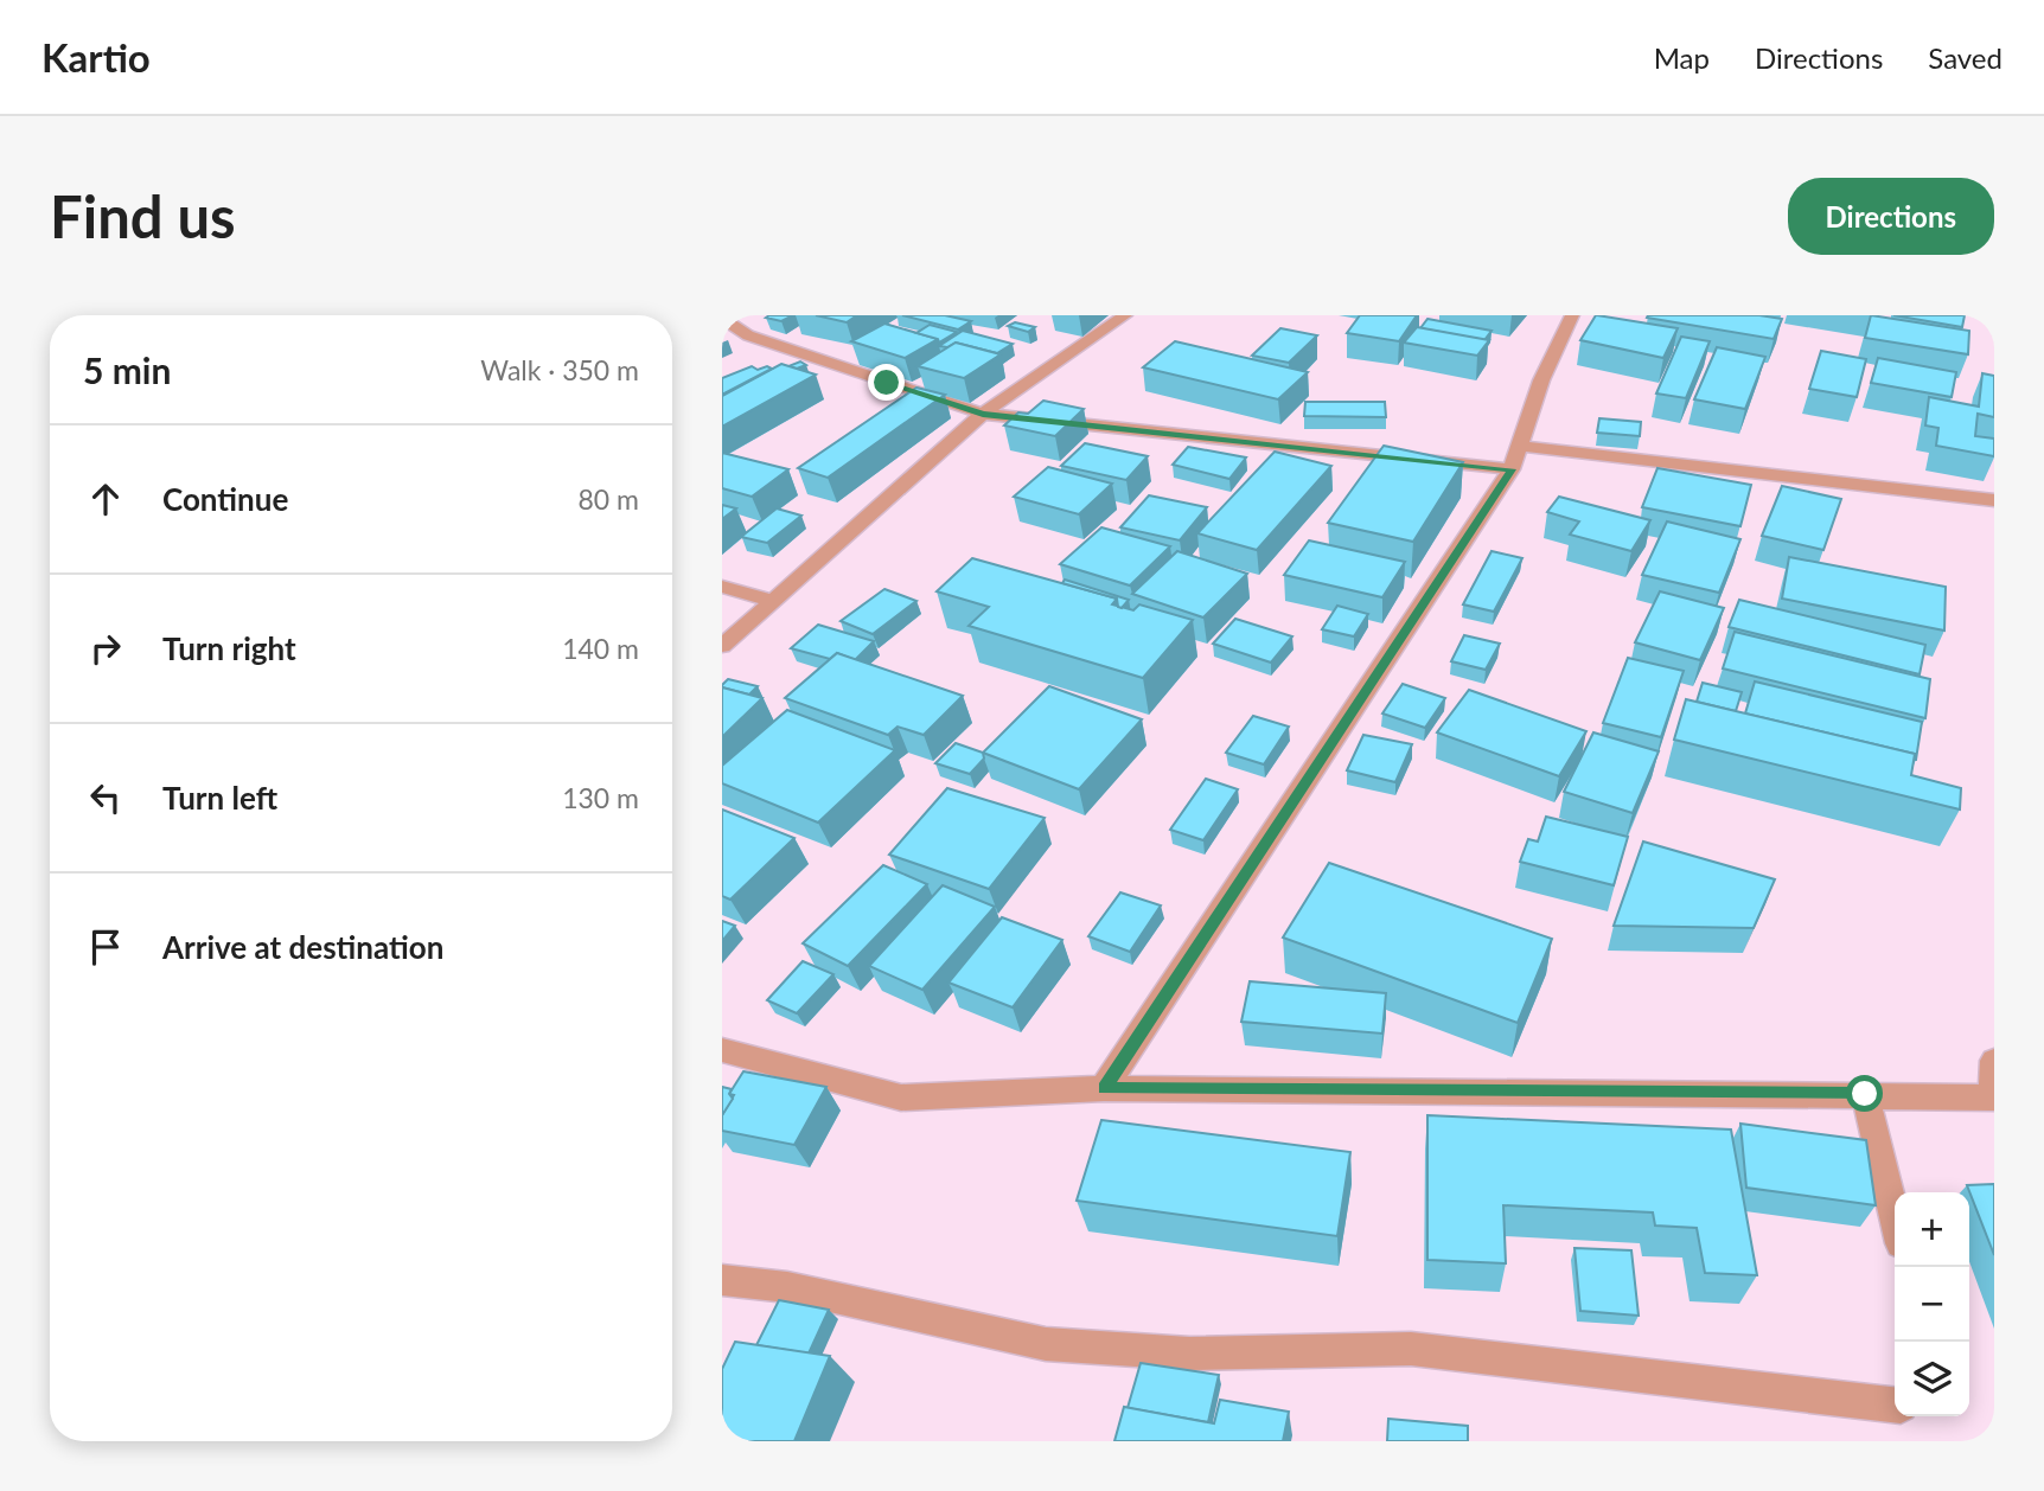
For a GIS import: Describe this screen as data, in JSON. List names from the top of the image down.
{
  "page": {
    "header": "Kartio",
    "nav": ["Map", "Directions", "Saved"],
    "buttons": "Directions",
    "title": "Find us",
    "heading": ["5 min", "Walk · 350 m"],
    "list": [
      ["Continue", "80 m"],
      ["Turn right", "140 m"],
      ["Turn left", "130 m"],
      "Arrive at destination"
    ],
    "map_buttons": ["+", "−"]
  }
}
